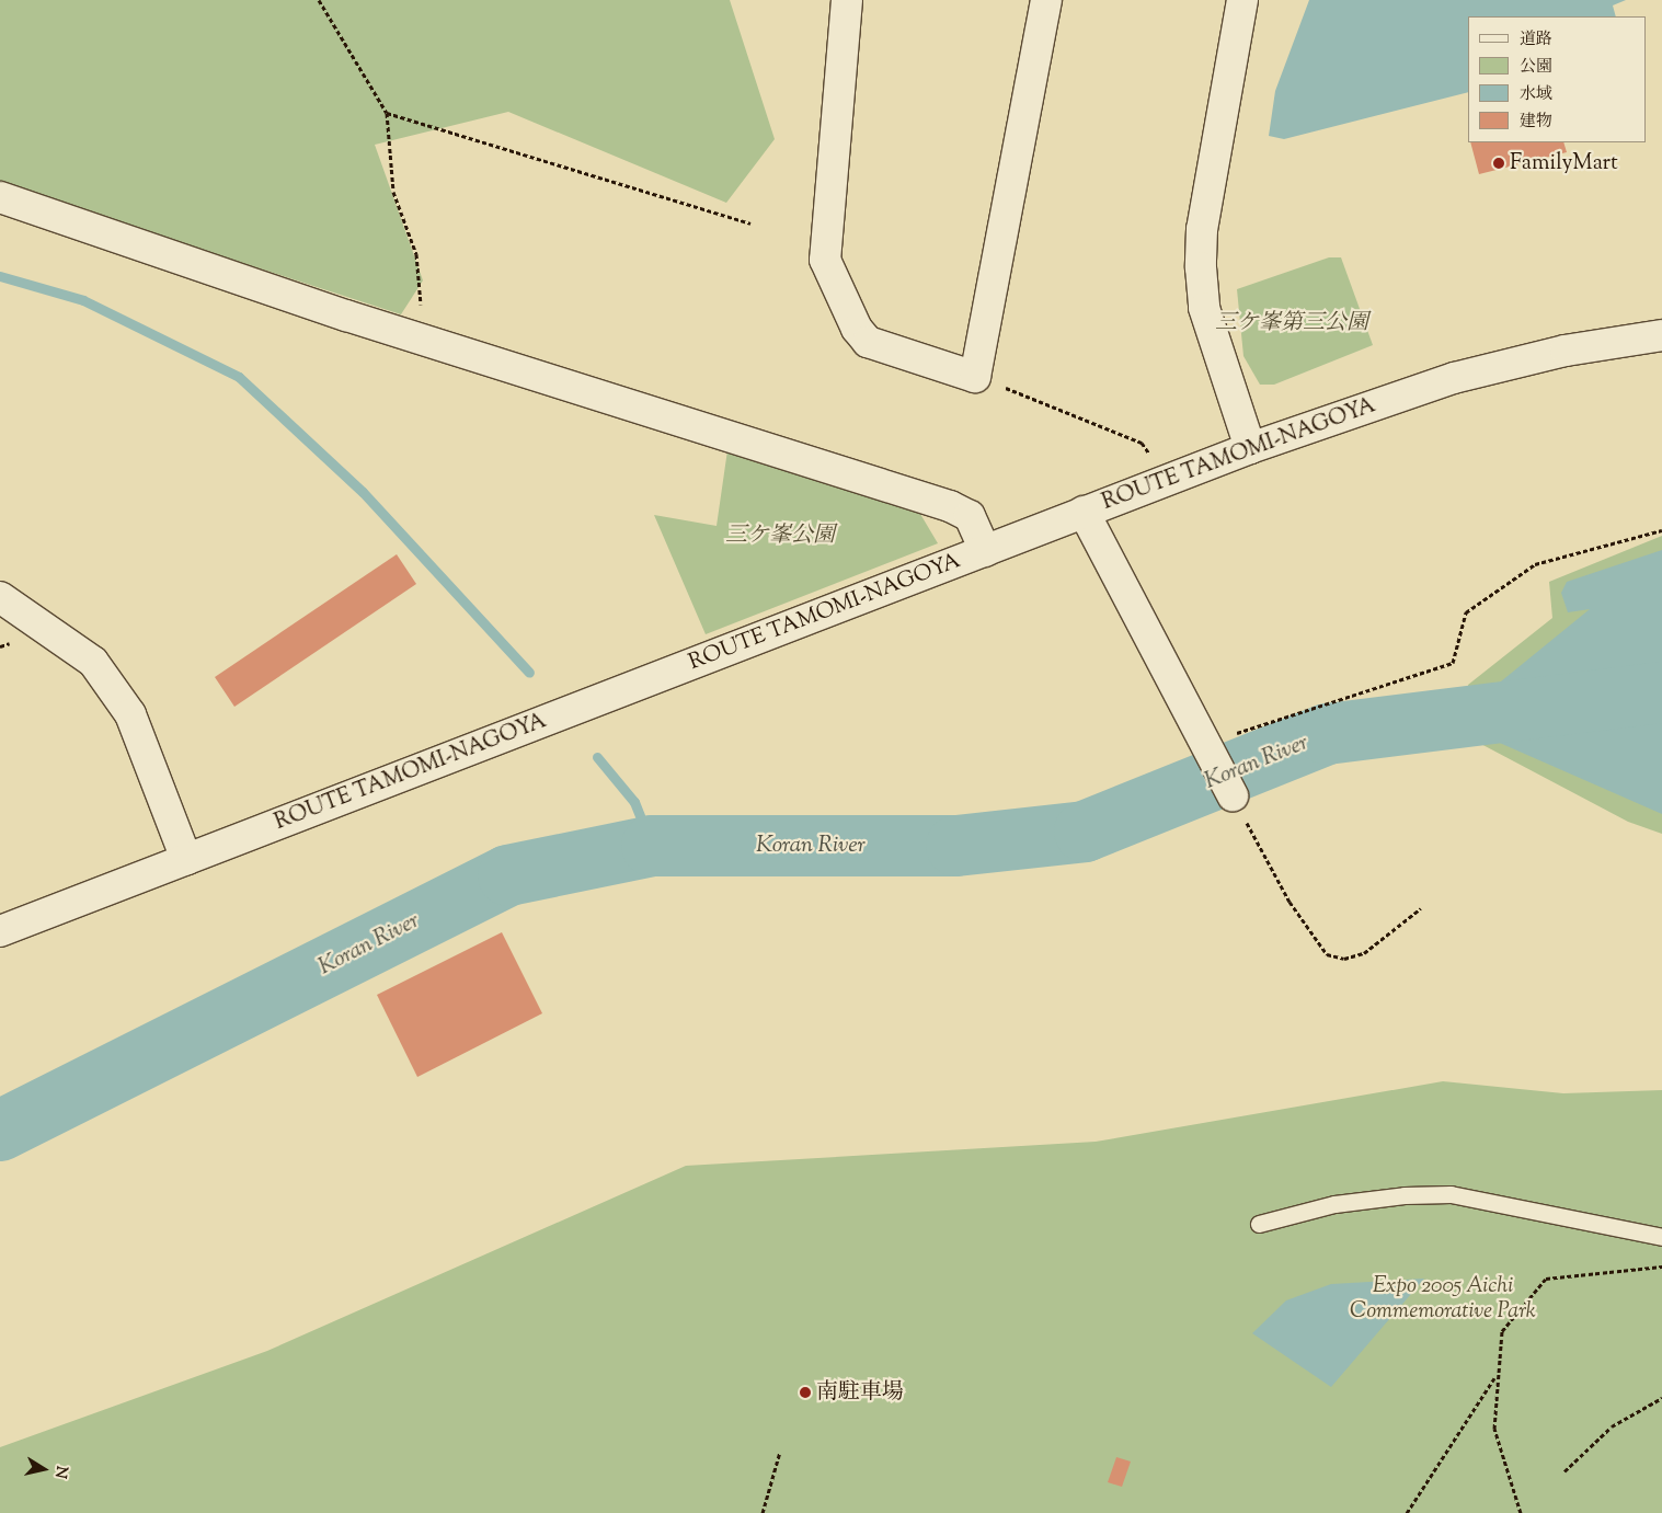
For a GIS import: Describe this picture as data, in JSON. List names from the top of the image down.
{
  "streets": {
    "street": ["ROUTE TAMOMI-NAGOYA"]
  },
  "water": ["Koran River"],
  "parks": ["三ケ峯第三公園", "三ケ峯公園", "Expo 2005 Aichi Commemorative Park"],
  "places": ["FamilyMart", "南駐車場"],
  "legend": [
    "道路",
    "公園",
    "水域",
    "建物"
  ],
  "north": "right"
}
